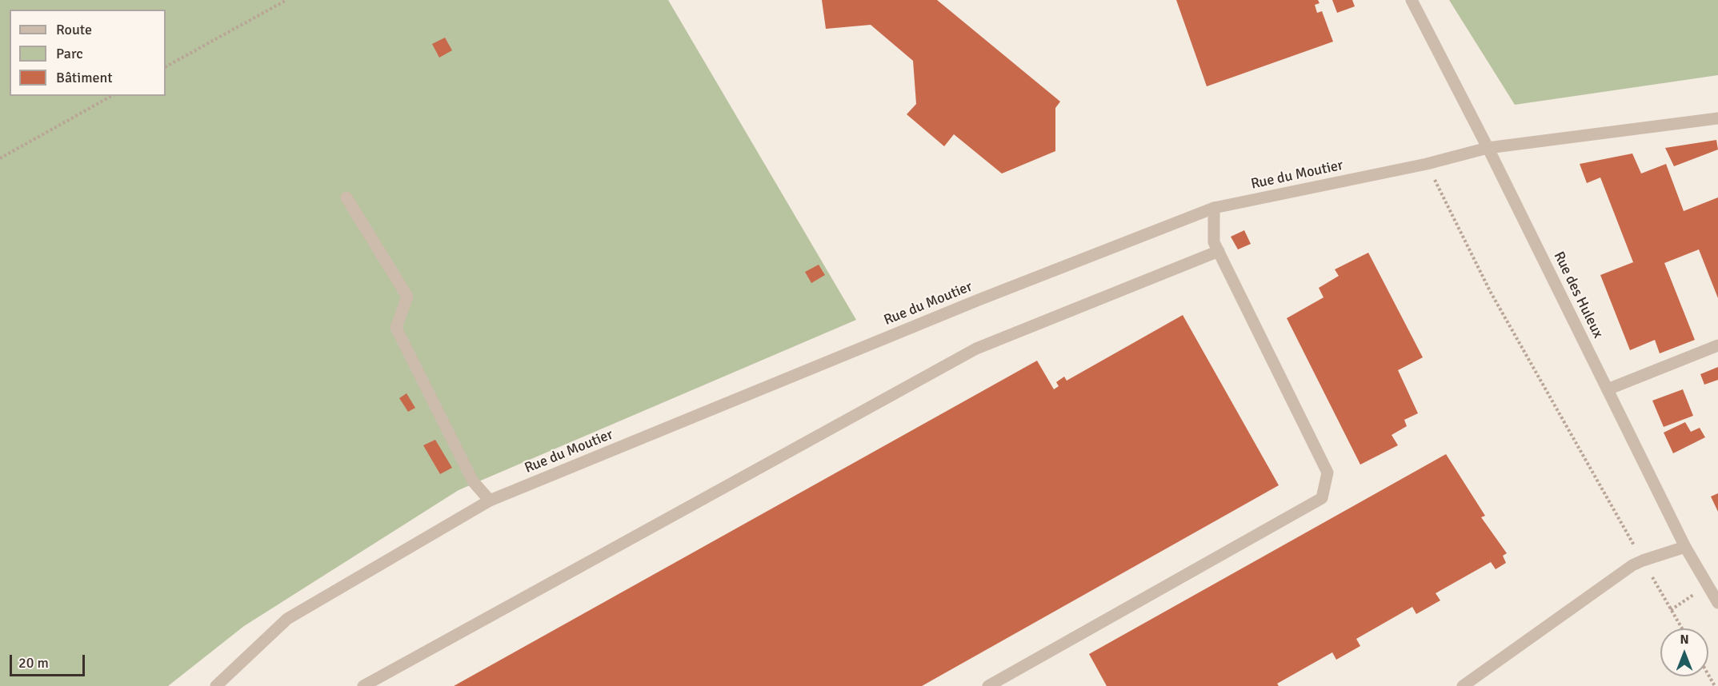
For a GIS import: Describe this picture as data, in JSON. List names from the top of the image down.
{
  "streets": {
    "street": ["Rue du Moutier", "Rue des Huleux"]
  },
  "crossings": [
    ["Rue du Moutier", "Rue des Huleux"]
  ],
  "legend": ["Route", "Parc", "Bâtiment"],
  "scale_bar": "20 m",
  "north": "top"
}
